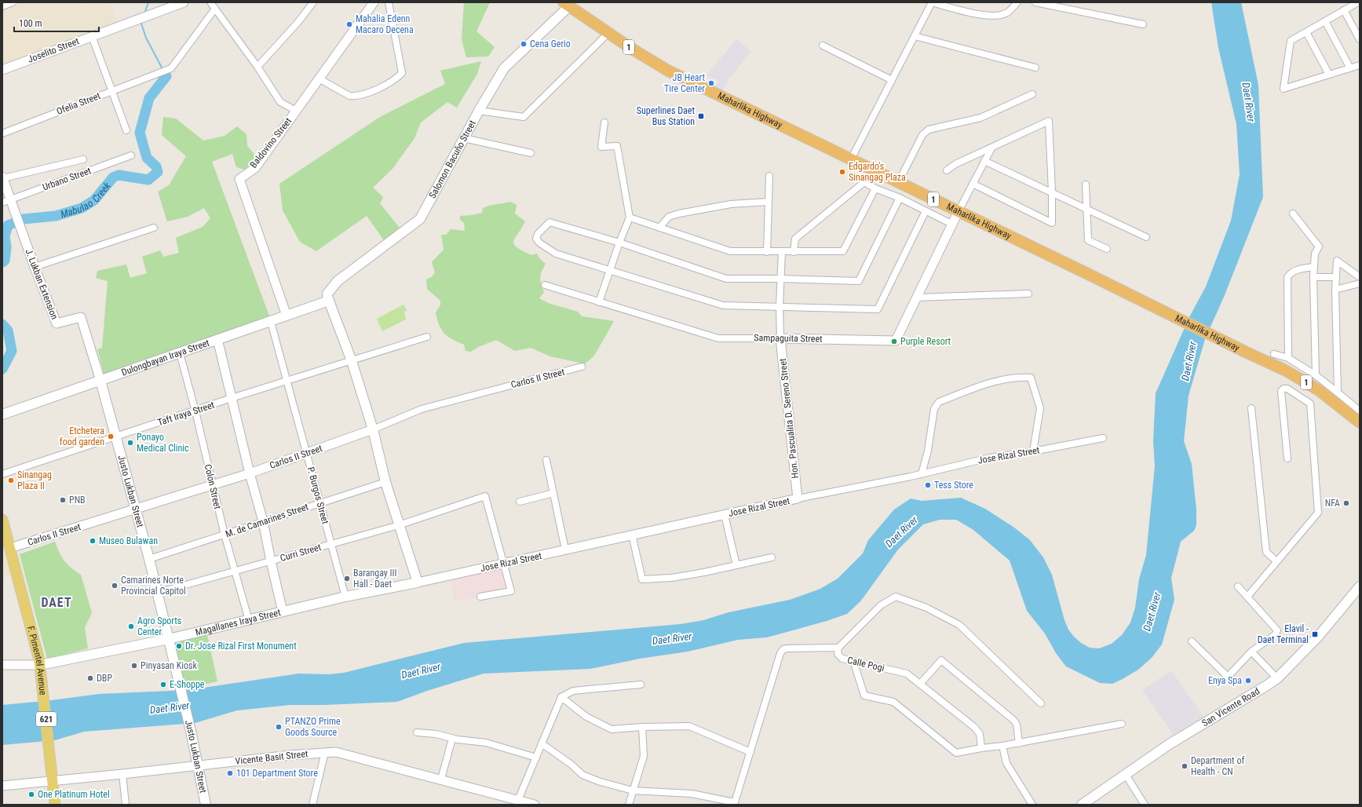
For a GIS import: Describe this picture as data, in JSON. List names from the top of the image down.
{
  "streets": {
    "highway": ["1", "Maharlika Highway"],
    "main road": [
      "Salomon Bacuño Street",
      "Dulongbayan Iraya Street",
      "Justo Lukban Street",
      "Magallanes Iraya Street",
      "F. Pimentel Avenue",
      "San Vicente Road",
      "621"
    ],
    "street": [
      "Joselito Street",
      "Ofelia Street",
      "Baldovino Street",
      "Urbano Street",
      "J. Lukban Extension",
      "Sampaguita Street",
      "Carlos II Street",
      "Taft Iraya Street",
      "Hon. Pascualita D. Sereno Street",
      "Jose Rizal Street",
      "Colon Street",
      "P. Burgos Street",
      "M. de Camarines Street",
      "Curri Street",
      "Calle Pogi",
      "Vicente Basit Street"
    ]
  },
  "crossings": [
    ["Maharlika Highway", "Salomon Bacuño Street"],
    ["Maharlika Highway", "Sampaguita Street"],
    ["Baldovino Street", "Dulongbayan Iraya Street"],
    ["Salomon Bacuño Street", "Dulongbayan Iraya Street"],
    ["Urbano Street", "J. Lukban Extension"],
    ["J. Lukban Extension", "Dulongbayan Iraya Street"],
    ["J. Lukban Extension", "Justo Lukban Street"],
    ["Sampaguita Street", "Hon. Pascualita D. Sereno Street"],
    ["Dulongbayan Iraya Street", "Colon Street"],
    ["Dulongbayan Iraya Street", "Justo Lukban Street"],
    ["Dulongbayan Iraya Street", "P. Burgos Street"],
    ["Carlos II Street", "Colon Street"],
    ["Carlos II Street", "Justo Lukban Street"],
    ["Carlos II Street", "P. Burgos Street"],
    ["Carlos II Street", "F. Pimentel Avenue"],
    ["Taft Iraya Street", "Colon Street"],
    ["Taft Iraya Street", "Justo Lukban Street"],
    ["Taft Iraya Street", "P. Burgos Street"],
    ["Hon. Pascualita D. Sereno Street", "Jose Rizal Street"],
    ["Jose Rizal Street", "Curri Street"],
    ["Jose Rizal Street", "Magallanes Iraya Street"],
    ["Colon Street", "M. de Camarines Street"],
    ["Colon Street", "Curri Street"],
    ["Colon Street", "Magallanes Iraya Street"],
    ["Justo Lukban Street", "M. de Camarines Street"],
    ["Justo Lukban Street", "Curri Street"],
    ["Justo Lukban Street", "Magallanes Iraya Street"],
    ["Justo Lukban Street", "Vicente Basit Street"],
    ["P. Burgos Street", "M. de Camarines Street"],
    ["P. Burgos Street", "Curri Street"],
    ["P. Burgos Street", "Magallanes Iraya Street"],
    ["Magallanes Iraya Street", "F. Pimentel Avenue"],
    ["F. Pimentel Avenue", "Vicente Basit Street"]
  ],
  "districts": ["DAET"],
  "water": ["Daet River", "Mabulao Creek"],
  "places": {
    "other": [
      "Mahalia Edenn Macaro Decena",
      "Cena Gerio",
      "JB Heart Tire Center",
      "Edgardo's Sinangag Plaza",
      "Purple Resort",
      "Etchetera food garden",
      "Ponayo Medical Clinic",
      "Sinangag Plaza II",
      "Tess Store",
      "PNB",
      "NFA",
      "Museo Bulawan",
      "Barangay III Hall - Daet",
      "Camarines Norte Provincial Capitol",
      "Agro Sports Center",
      "Dr. Jose Rizal First Monument",
      "Pinyasan Kiosk",
      "DBP",
      "Enya Spa",
      "E-Shoppe",
      "PTANZO Prime Goods Source",
      "Department of Health - CN",
      "101 Department Store",
      "One Platinum Hotel"
    ],
    "transit": ["Superlines Daet Bus Station", "Elavil - Daet Terminal"]
  },
  "scale_bar": "100 m"
}
